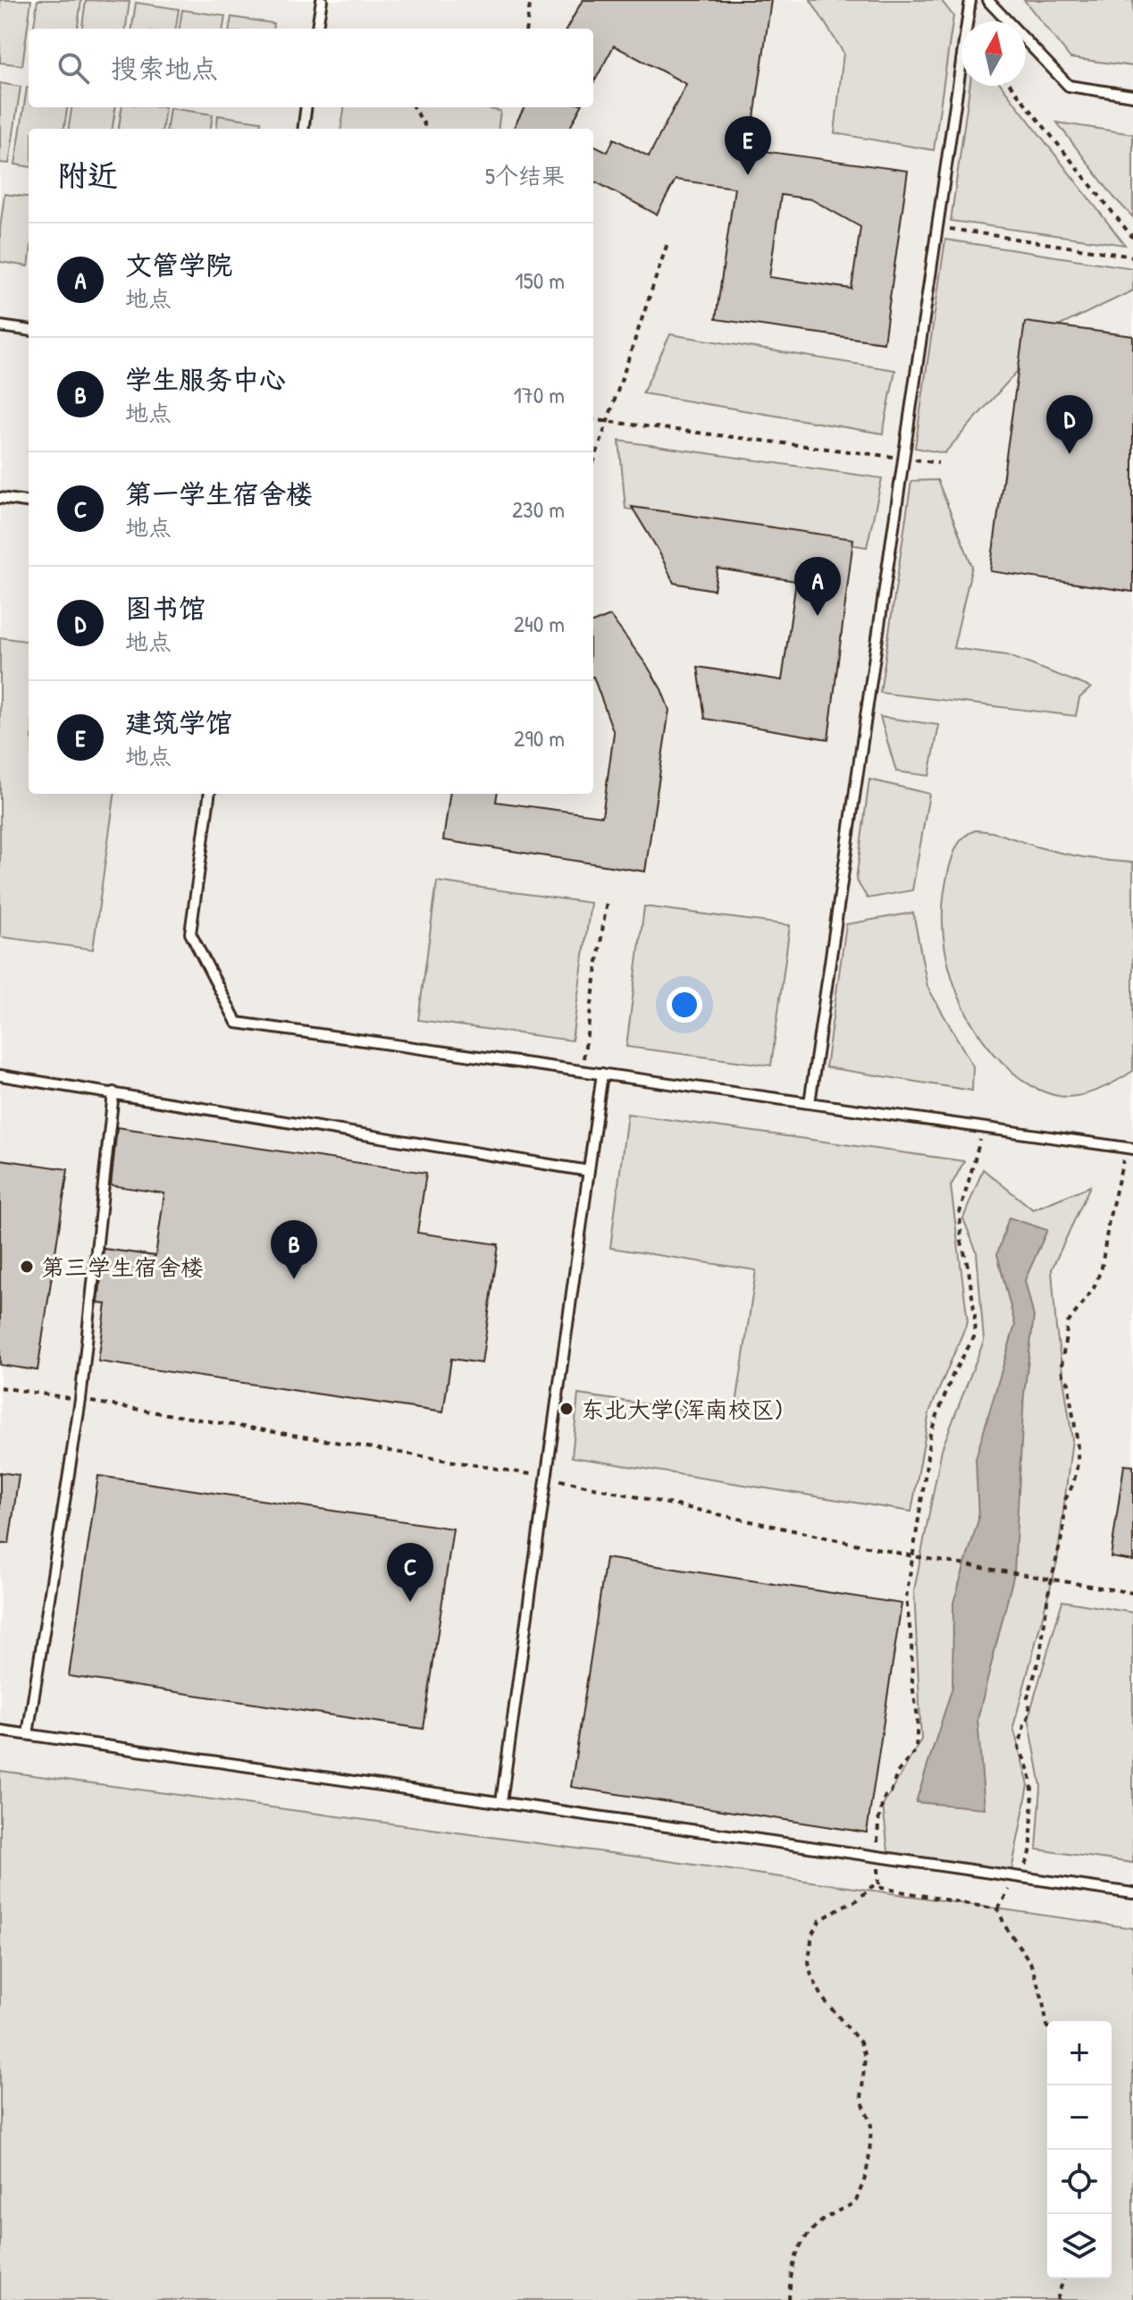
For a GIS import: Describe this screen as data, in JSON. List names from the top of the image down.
{
  "places": ["第三学生宿舍楼", "东北大学(浑南校区)"],
  "north": "top",
  "page": {
    "search": "搜索地点",
    "pins": [
      "E",
      "D",
      "A",
      "B",
      "C"
    ],
    "heading": ["附近", "5个结果"],
    "list": [
      {
        "mark": "A",
        "name": "文管学院",
        "note": "地点",
        "value": "150 m"
      },
      {
        "mark": "B",
        "name": "学生服务中心",
        "note": "地点",
        "value": "170 m"
      },
      {
        "mark": "C",
        "name": "第一学生宿舍楼",
        "note": "地点",
        "value": "230 m"
      },
      {
        "mark": "D",
        "name": "图书馆",
        "note": "地点",
        "value": "240 m"
      },
      {
        "mark": "E",
        "name": "建筑学馆",
        "note": "地点",
        "value": "290 m"
      }
    ],
    "map_buttons": ["+", "−"]
  }
}
